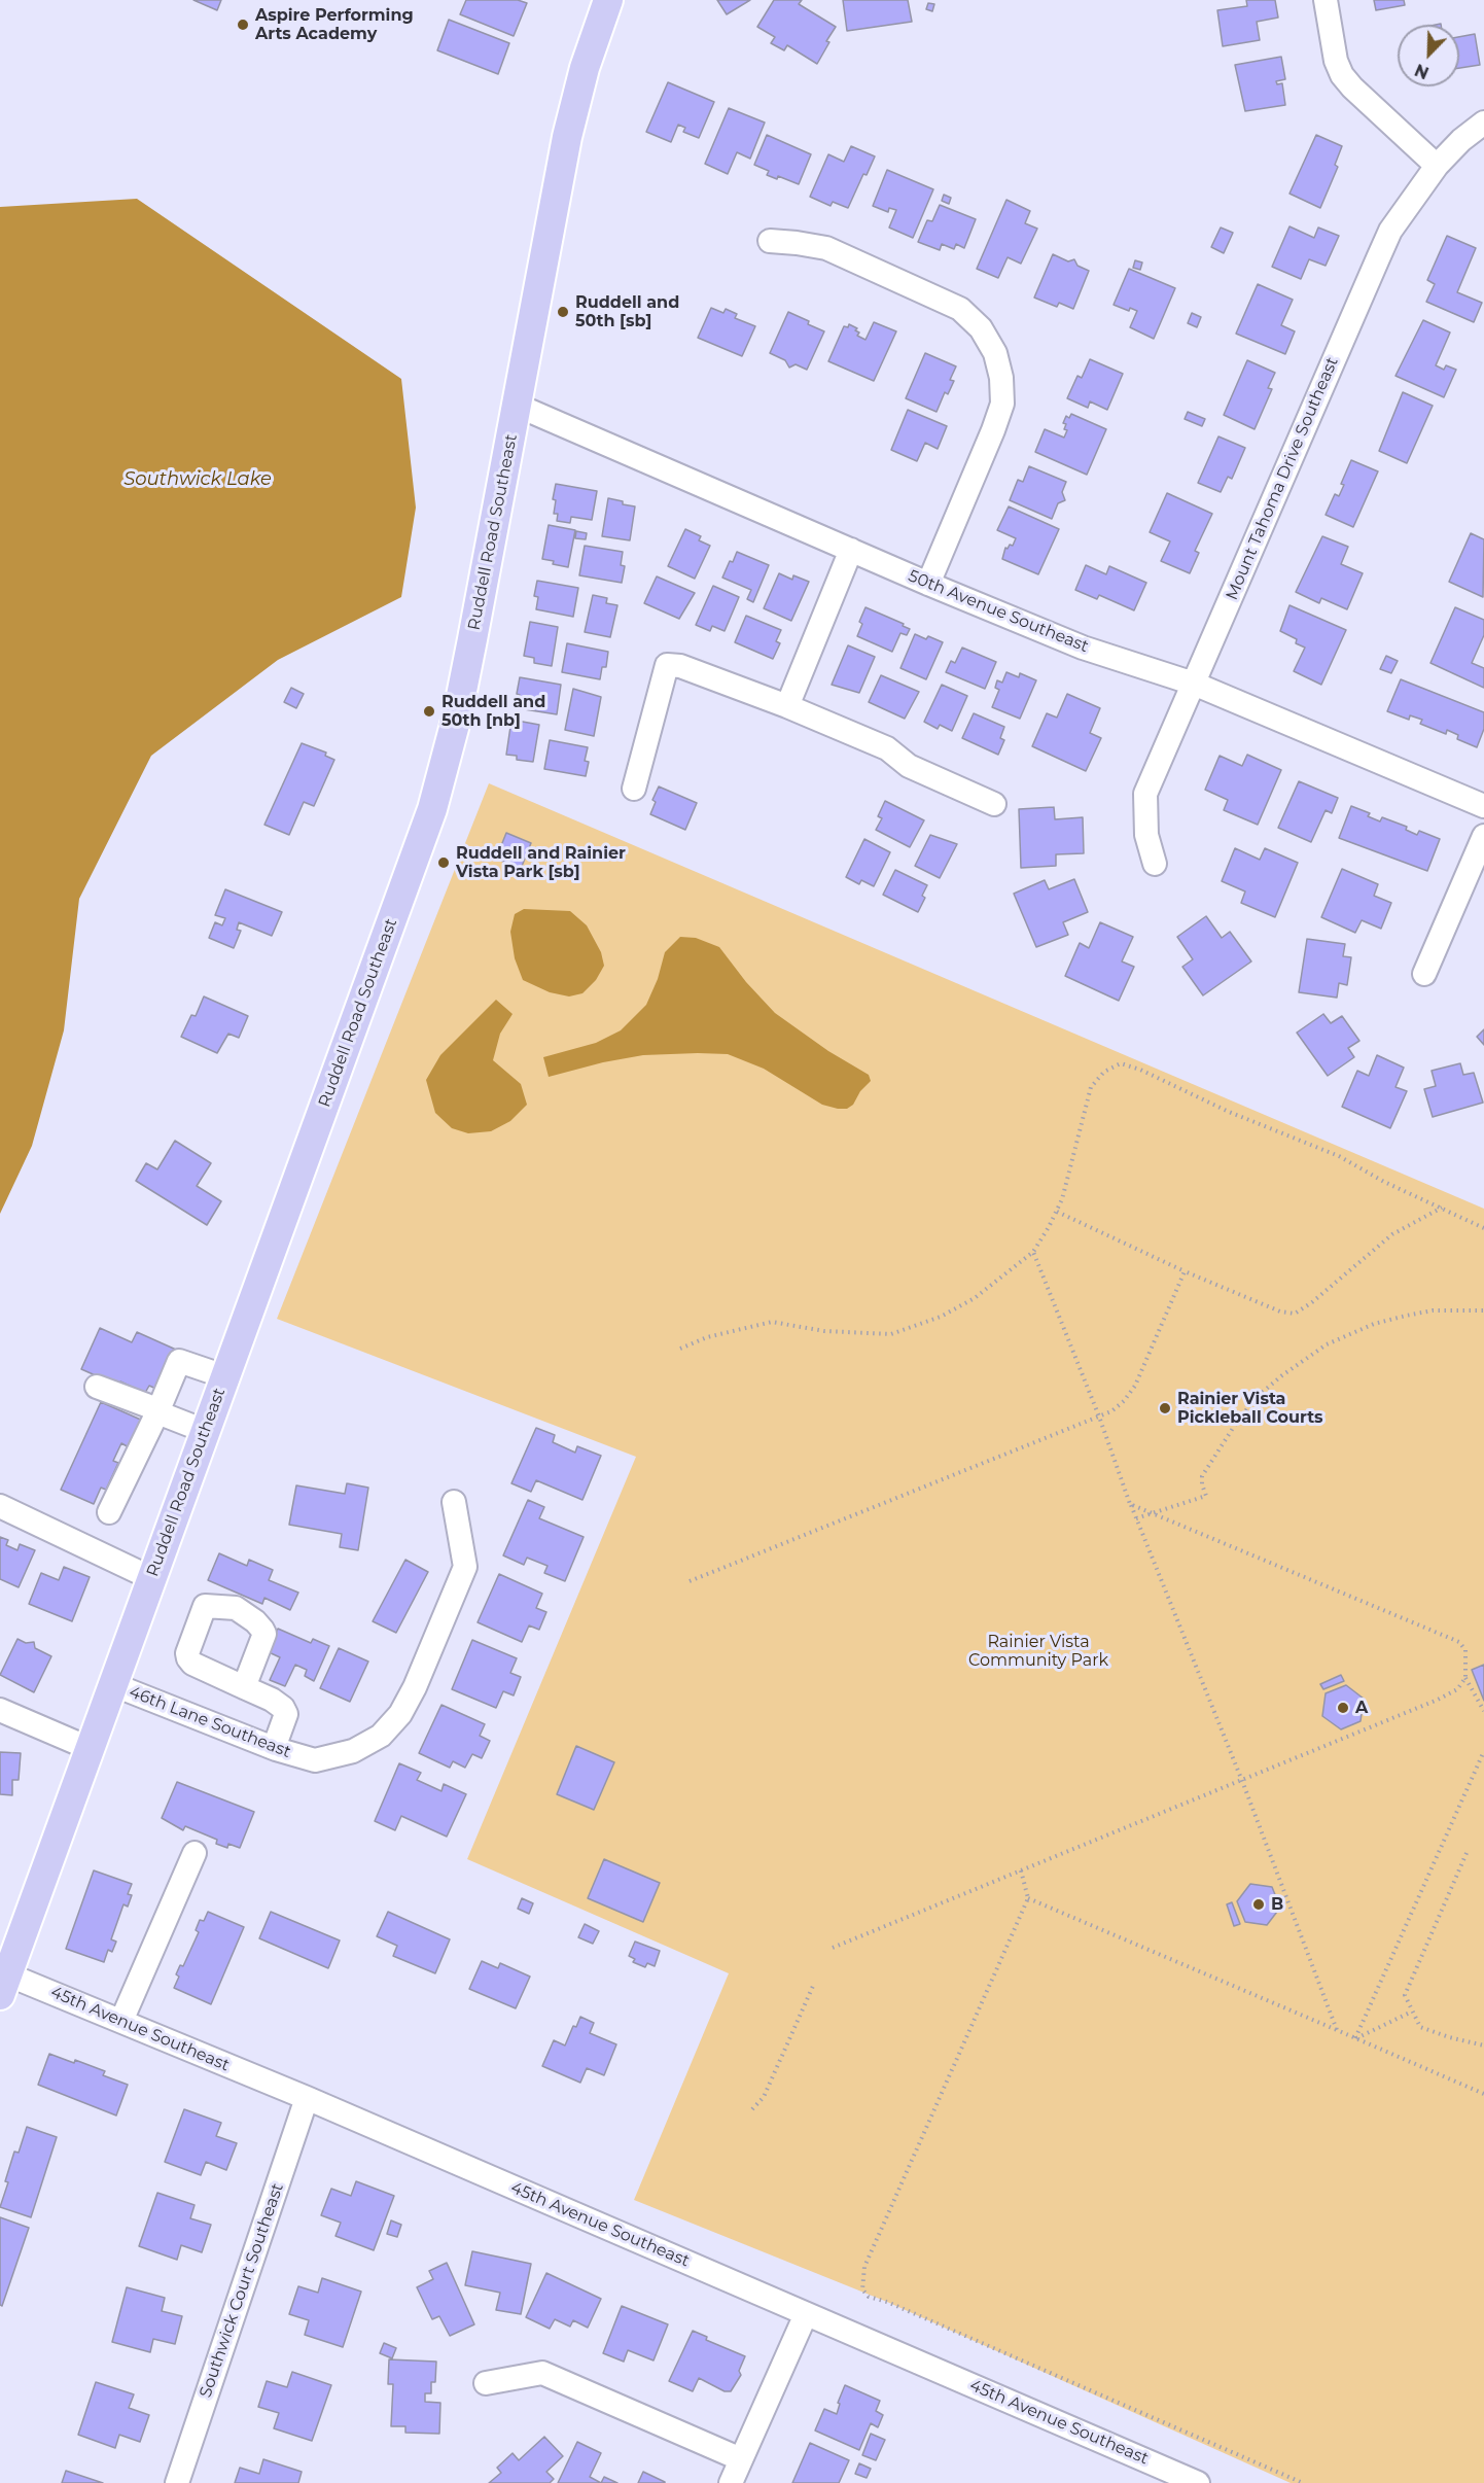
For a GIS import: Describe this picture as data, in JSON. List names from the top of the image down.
{
  "streets": {
    "main road": ["Ruddell Road Southeast"],
    "street": [
      "Mount Tahoma Drive Southeast",
      "50th Avenue Southeast",
      "46th Lane Southeast",
      "45th Avenue Southeast",
      "Southwick Court Southeast"
    ]
  },
  "crossings": [
    ["Mount Tahoma Drive Southeast", "50th Avenue Southeast"],
    ["Ruddell Road Southeast", "50th Avenue Southeast"],
    ["Ruddell Road Southeast", "46th Lane Southeast"],
    ["Ruddell Road Southeast", "45th Avenue Southeast"],
    ["45th Avenue Southeast", "Southwick Court Southeast"]
  ],
  "water": ["Southwick Lake"],
  "parks": ["Rainier Vista Community Park"],
  "places": [
    "Aspire Performing Arts Academy",
    "Ruddell and 50th [sb]",
    "Ruddell and 50th [nb]",
    "Ruddell and Rainier Vista Park [sb]",
    "Rainier Vista Pickleball Courts",
    "A",
    "B"
  ],
  "north": "bottom left"
}
